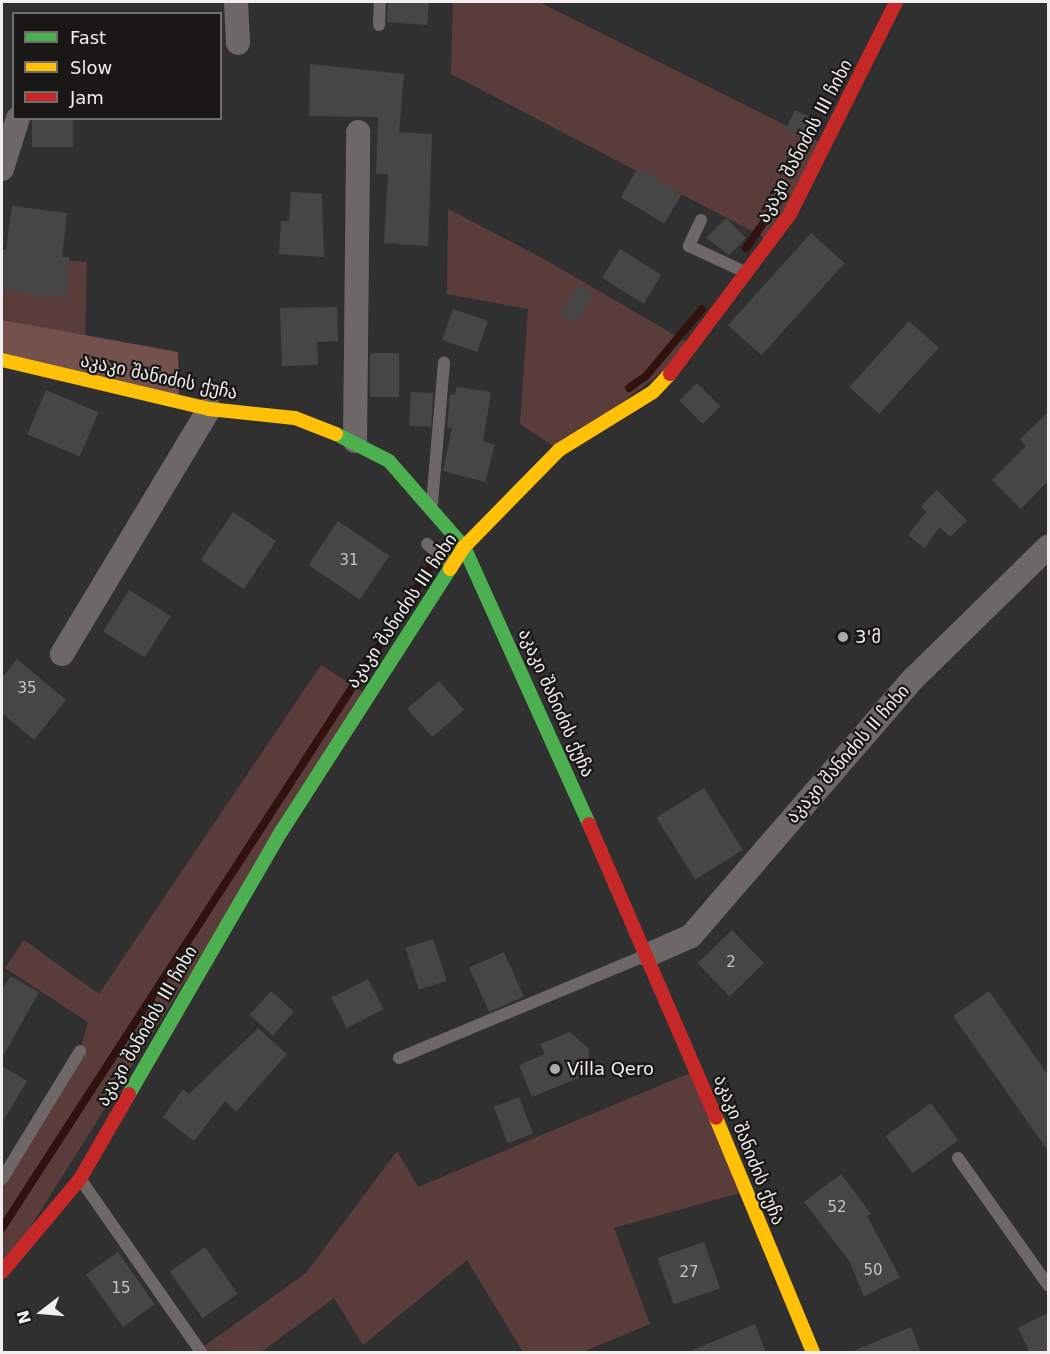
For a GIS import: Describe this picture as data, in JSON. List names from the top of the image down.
{
  "streets": {
    "street": ["აკაკი შანიძის III ჩიხი", "აკაკი შანიძის ქუჩა", "აკაკი შანიძის II ჩიხი"]
  },
  "crossings": [
    ["აკაკი შანიძის III ჩიხი", "აკაკი შანიძის ქუჩა"],
    ["აკაკი შანიძის ქუჩა", "აკაკი შანიძის II ჩიხი"]
  ],
  "places": ["3'მ", "Villa Qero"],
  "house_numbers": [
    "31",
    "35",
    "2",
    "52",
    "50",
    "27",
    "15"
  ],
  "legend": ["Fast", "Slow", "Jam"],
  "north": "left"
}
